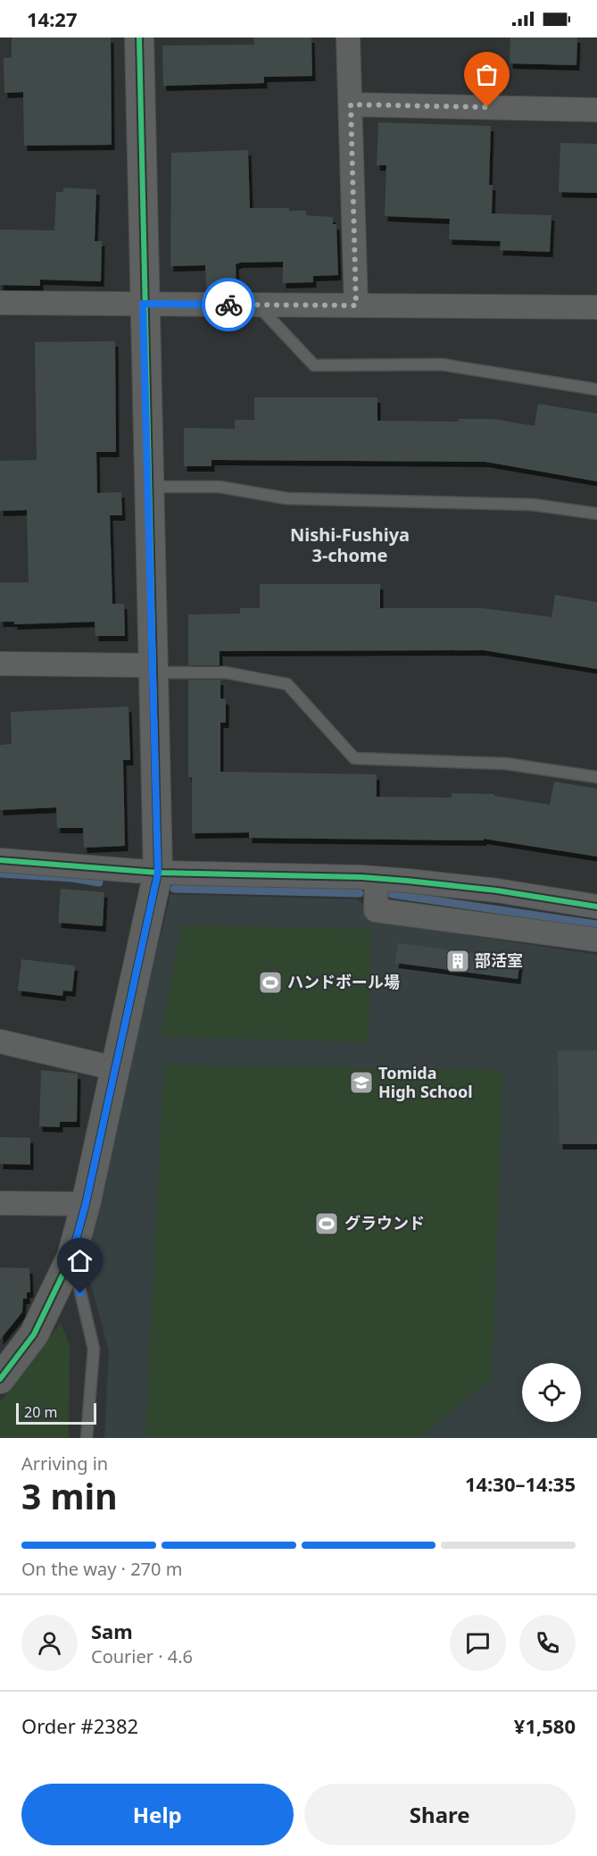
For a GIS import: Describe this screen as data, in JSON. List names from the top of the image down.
{
  "districts": ["Nishi-Fushiya 3-chome"],
  "places": {
    "building": ["部活室"],
    "sports": ["ハンドボール場", "グラウンド"],
    "school or university": ["Tomida High School"]
  },
  "scale_bar": "20 m",
  "page": {
    "status": "14:27",
    "scale": "20 m",
    "heading": ["3 min", "Arriving in", "14:30–14:35"],
    "panel": [
      "Sam",
      "Courier · 4.6",
      "Order #2382",
      "¥1,580"
    ],
    "bar": "On the way · 270 m",
    "buttons": ["Help", "Share"]
  }
}
